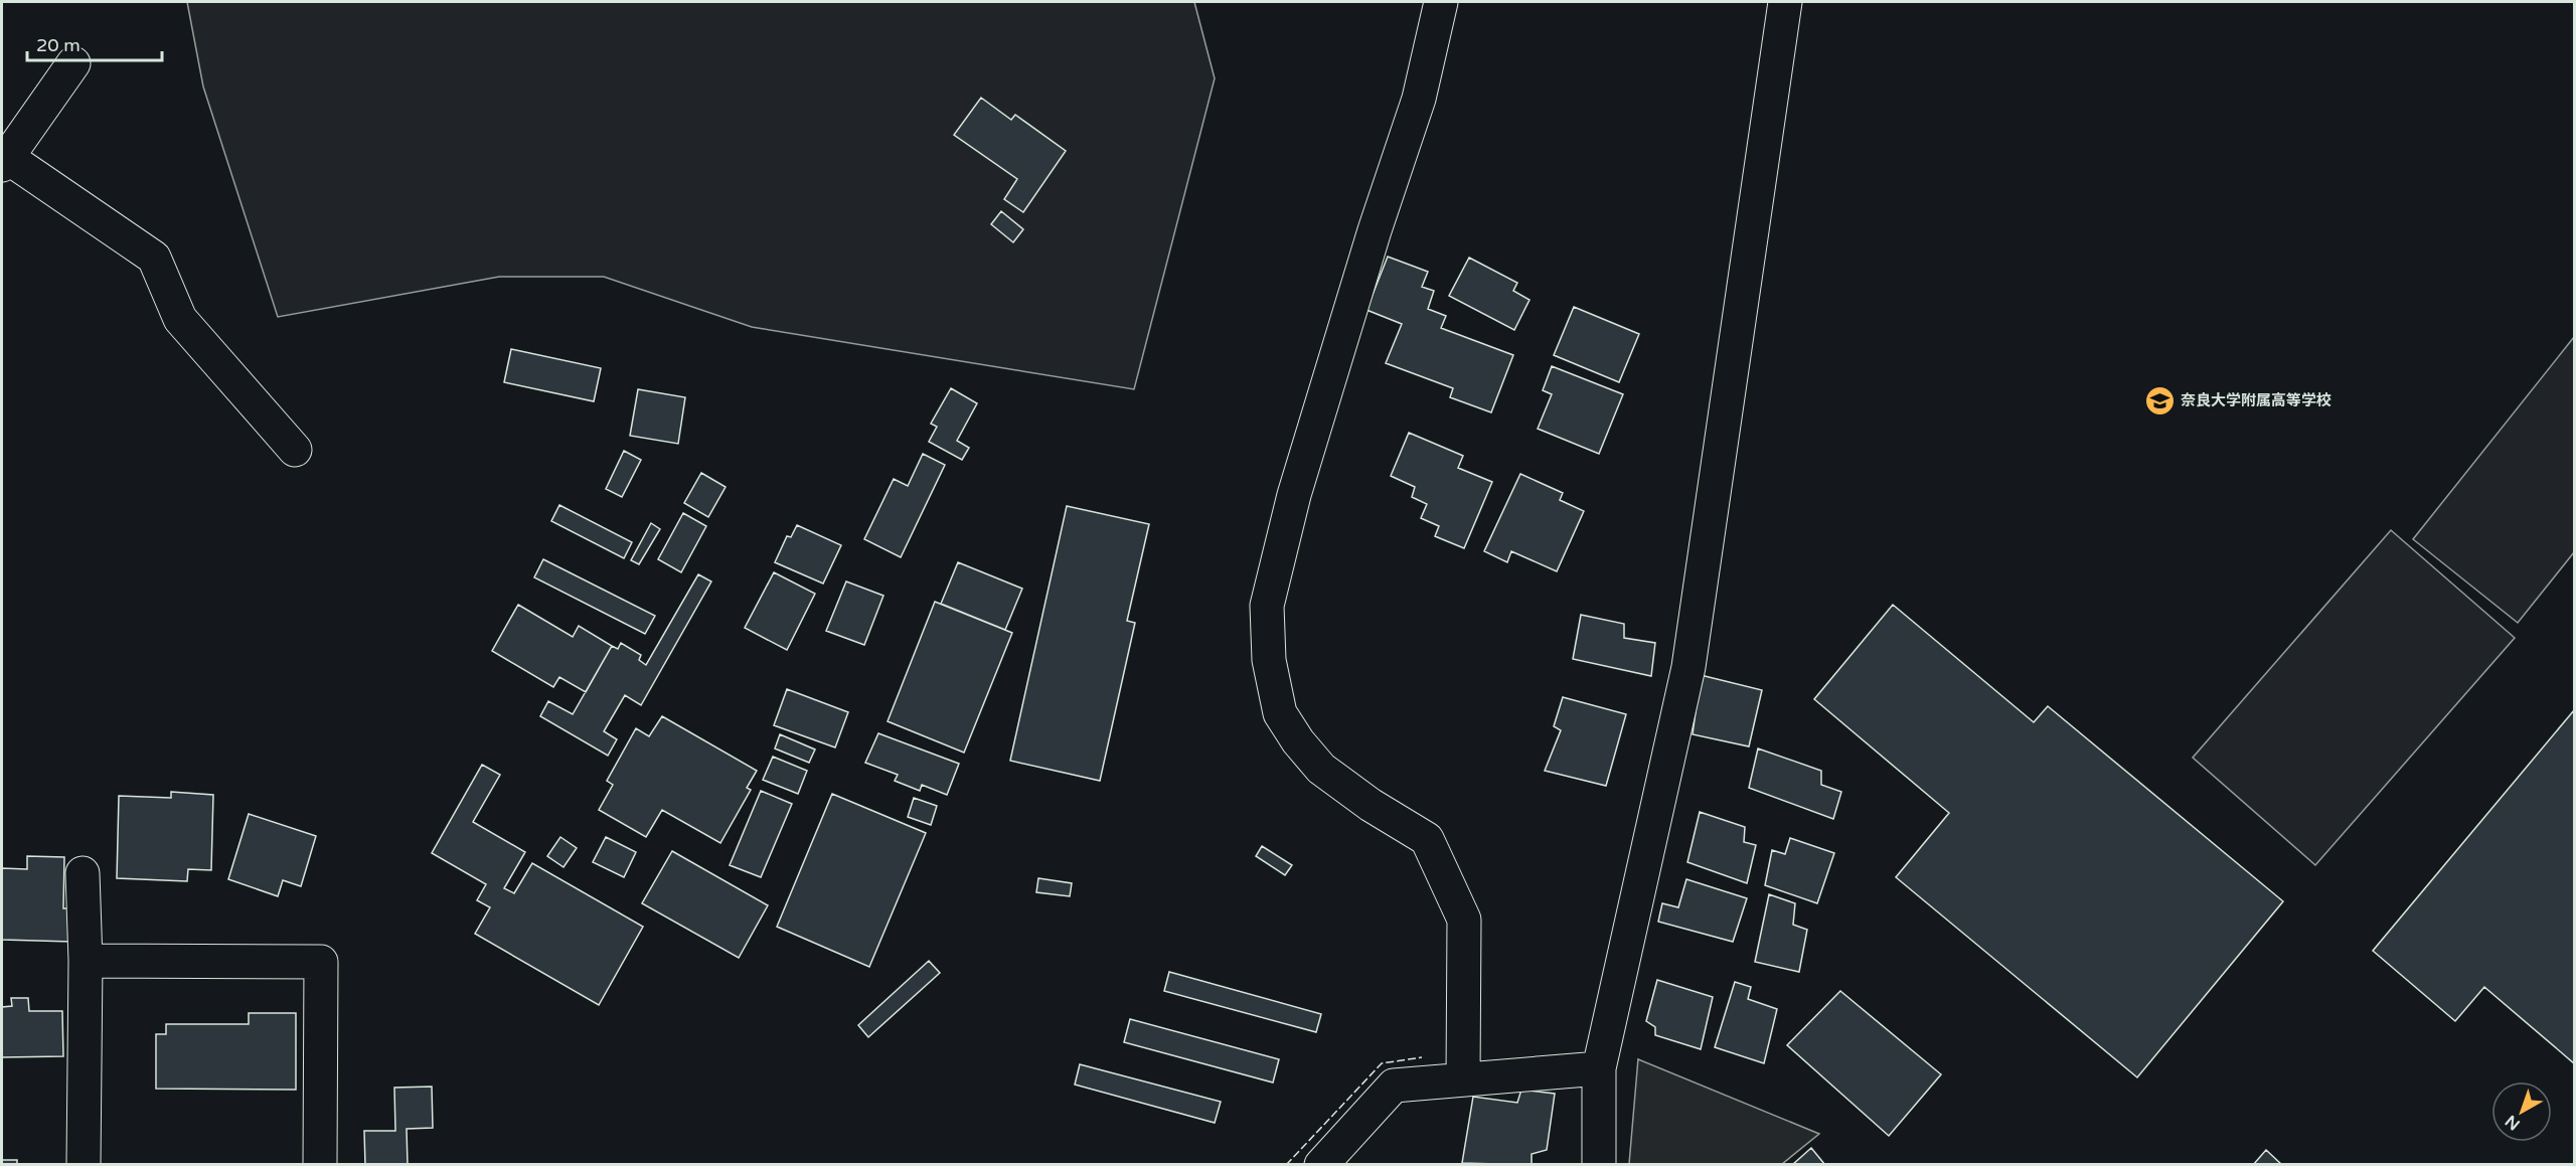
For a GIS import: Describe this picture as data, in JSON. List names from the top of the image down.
{
  "places": {
    "school or university": ["奈良大学附属高等学校"]
  },
  "scale_bar": "20 m",
  "north": "bottom left"
}
